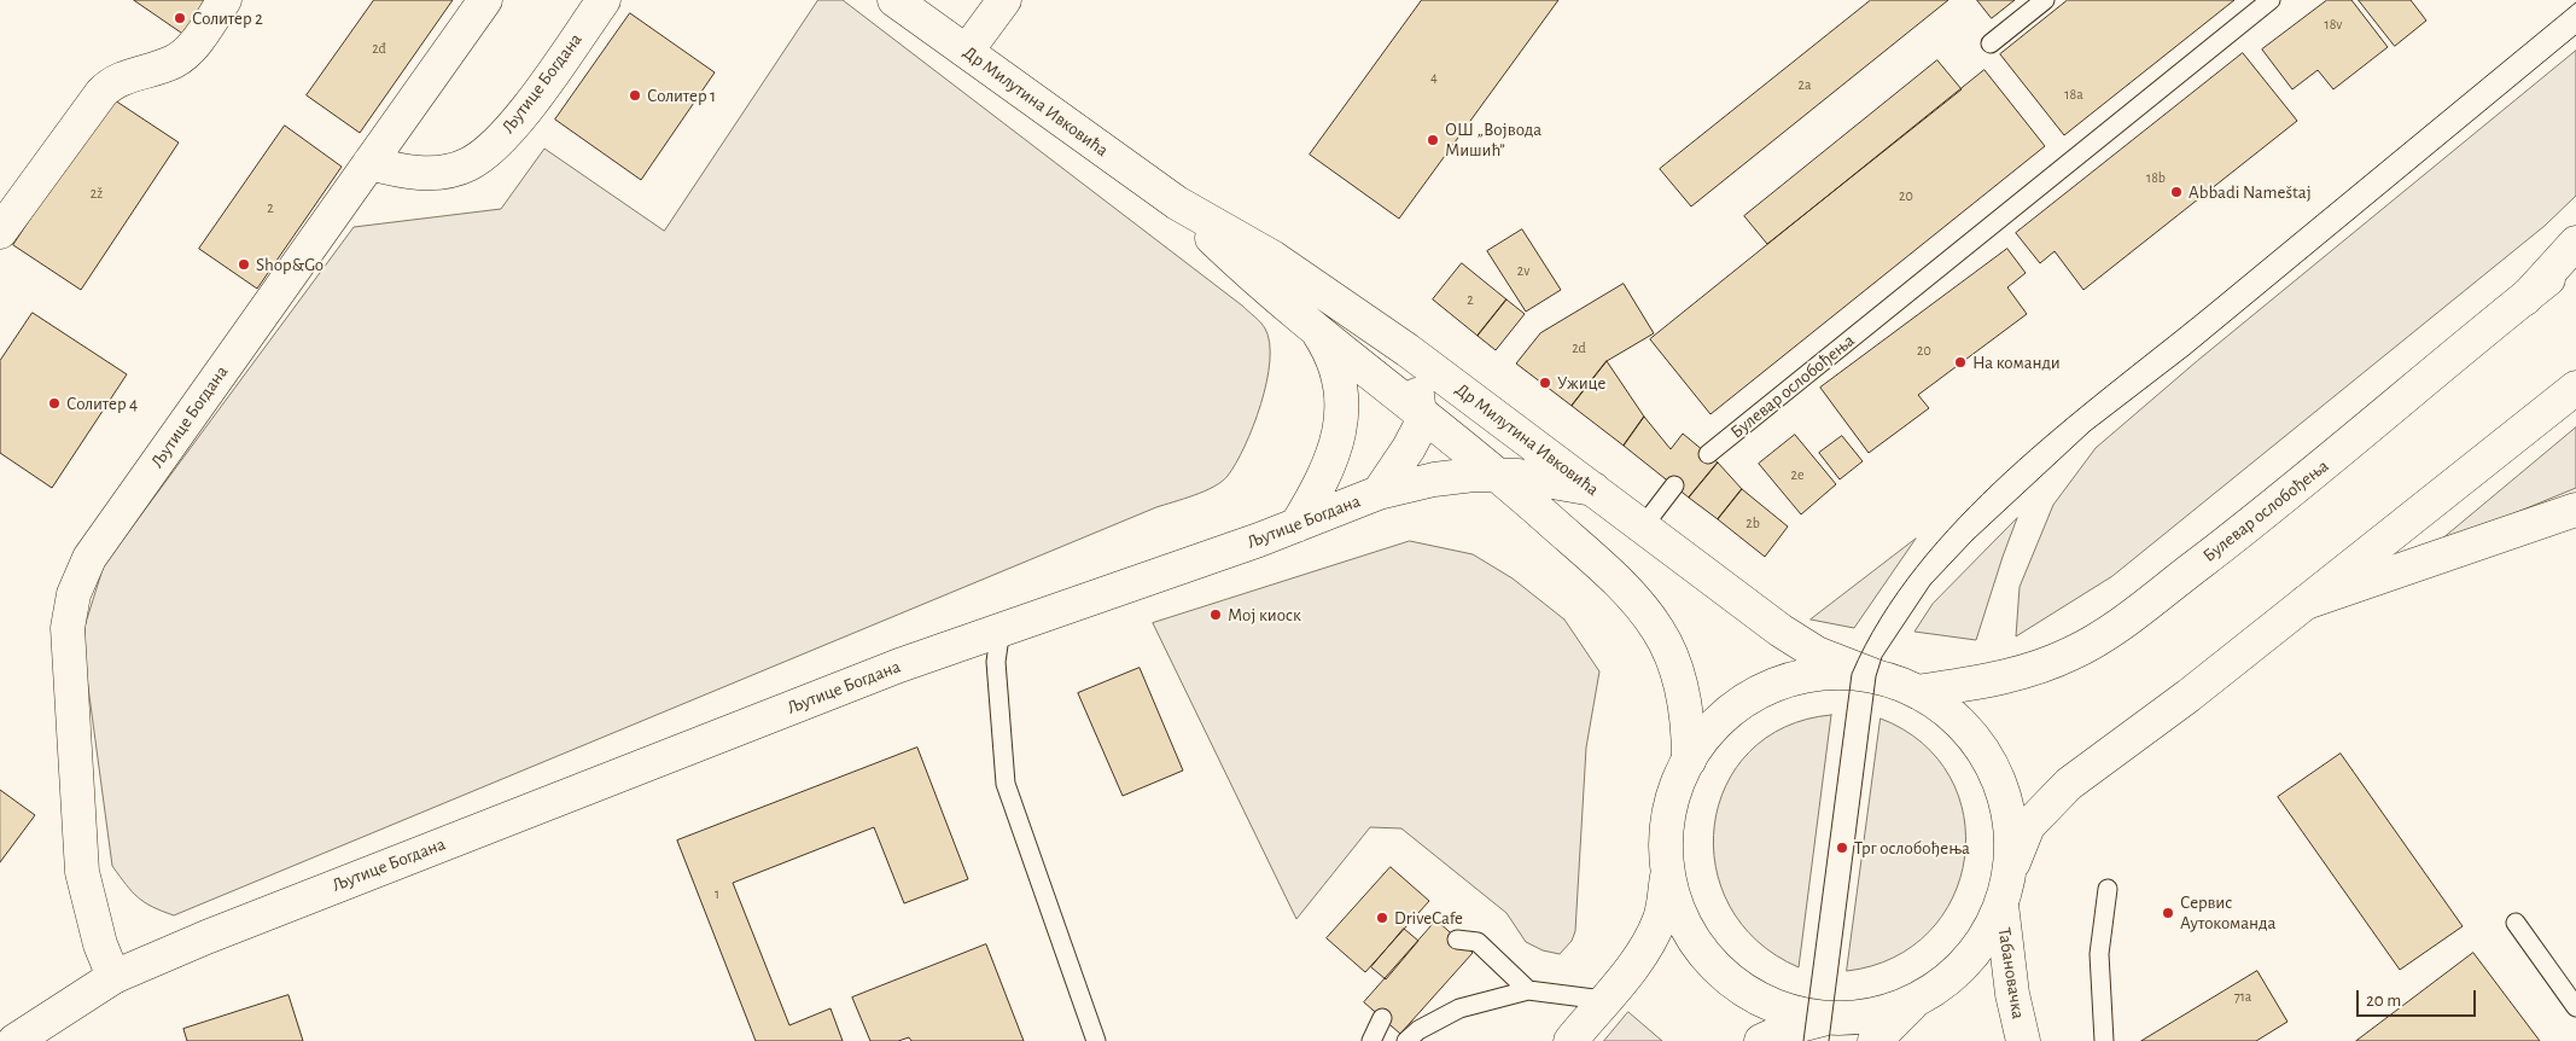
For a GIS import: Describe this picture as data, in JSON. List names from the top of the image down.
{
  "streets": {
    "main road": [
      "Љутице Богдана",
      "Др Милутина Ивковића",
      "Булевар ослобођења",
      "Табановачка"
    ]
  },
  "crossings": [
    ["Љутице Богдана", "Др Милутина Ивковића"],
    ["Др Милутина Ивковића", "Булевар ослобођења"],
    ["Булевар ослобођења", "Табановачка"]
  ],
  "places": [
    "Солитер 2",
    "Солитер 1",
    "ОШ „Војвода Мишић”",
    "Abbadi Nameštaj",
    "Shop&Go",
    "На команди",
    "Ужице",
    "Солитер 4",
    "Мој киоск",
    "Трг ослобођења",
    "Сервис Аутокоманда",
    "DriveCafe"
  ],
  "house_numbers": [
    "18v",
    "2đ",
    "4",
    "2a",
    "18a",
    "18b",
    "2ž",
    "20",
    "2",
    "2v",
    "2",
    "2d",
    "20",
    "2e",
    "2b",
    "1",
    "71a"
  ],
  "scale_bar": "20 m"
}
